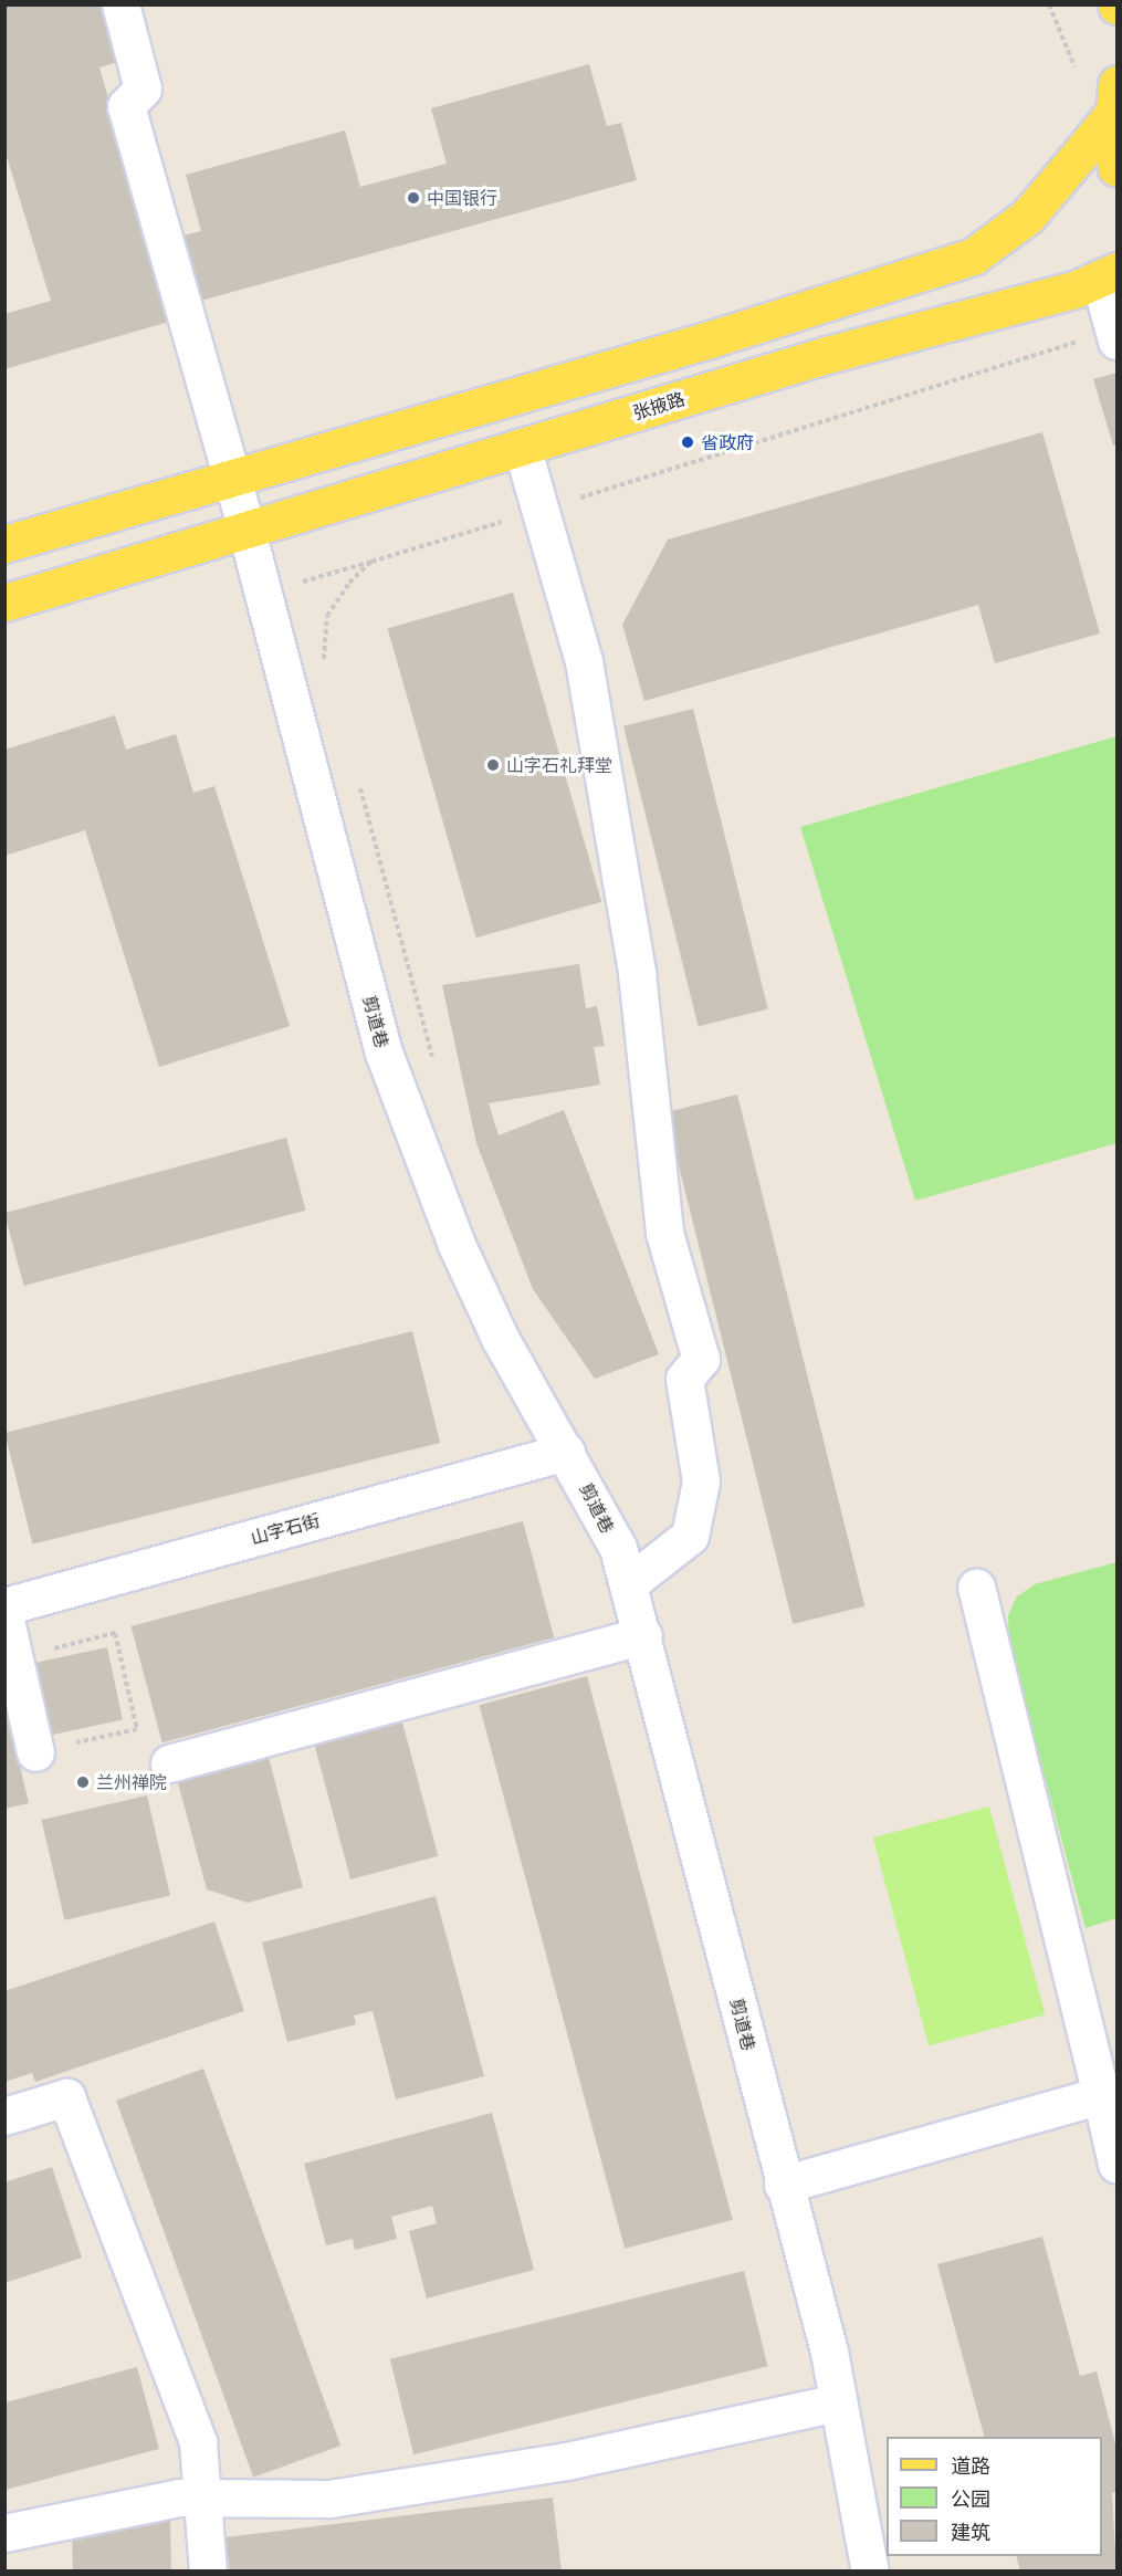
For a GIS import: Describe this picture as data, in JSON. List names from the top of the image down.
{
  "streets": {
    "main road": ["张掖路"],
    "street": ["剪道巷", "山字石街"]
  },
  "crossings": [
    ["张掖路", "剪道巷"],
    ["剪道巷", "山字石街"]
  ],
  "places": [
    "中国银行",
    "省政府",
    "山字石礼拜堂",
    "兰州禅院"
  ],
  "legend": ["道路", "公园", "建筑"]
}
